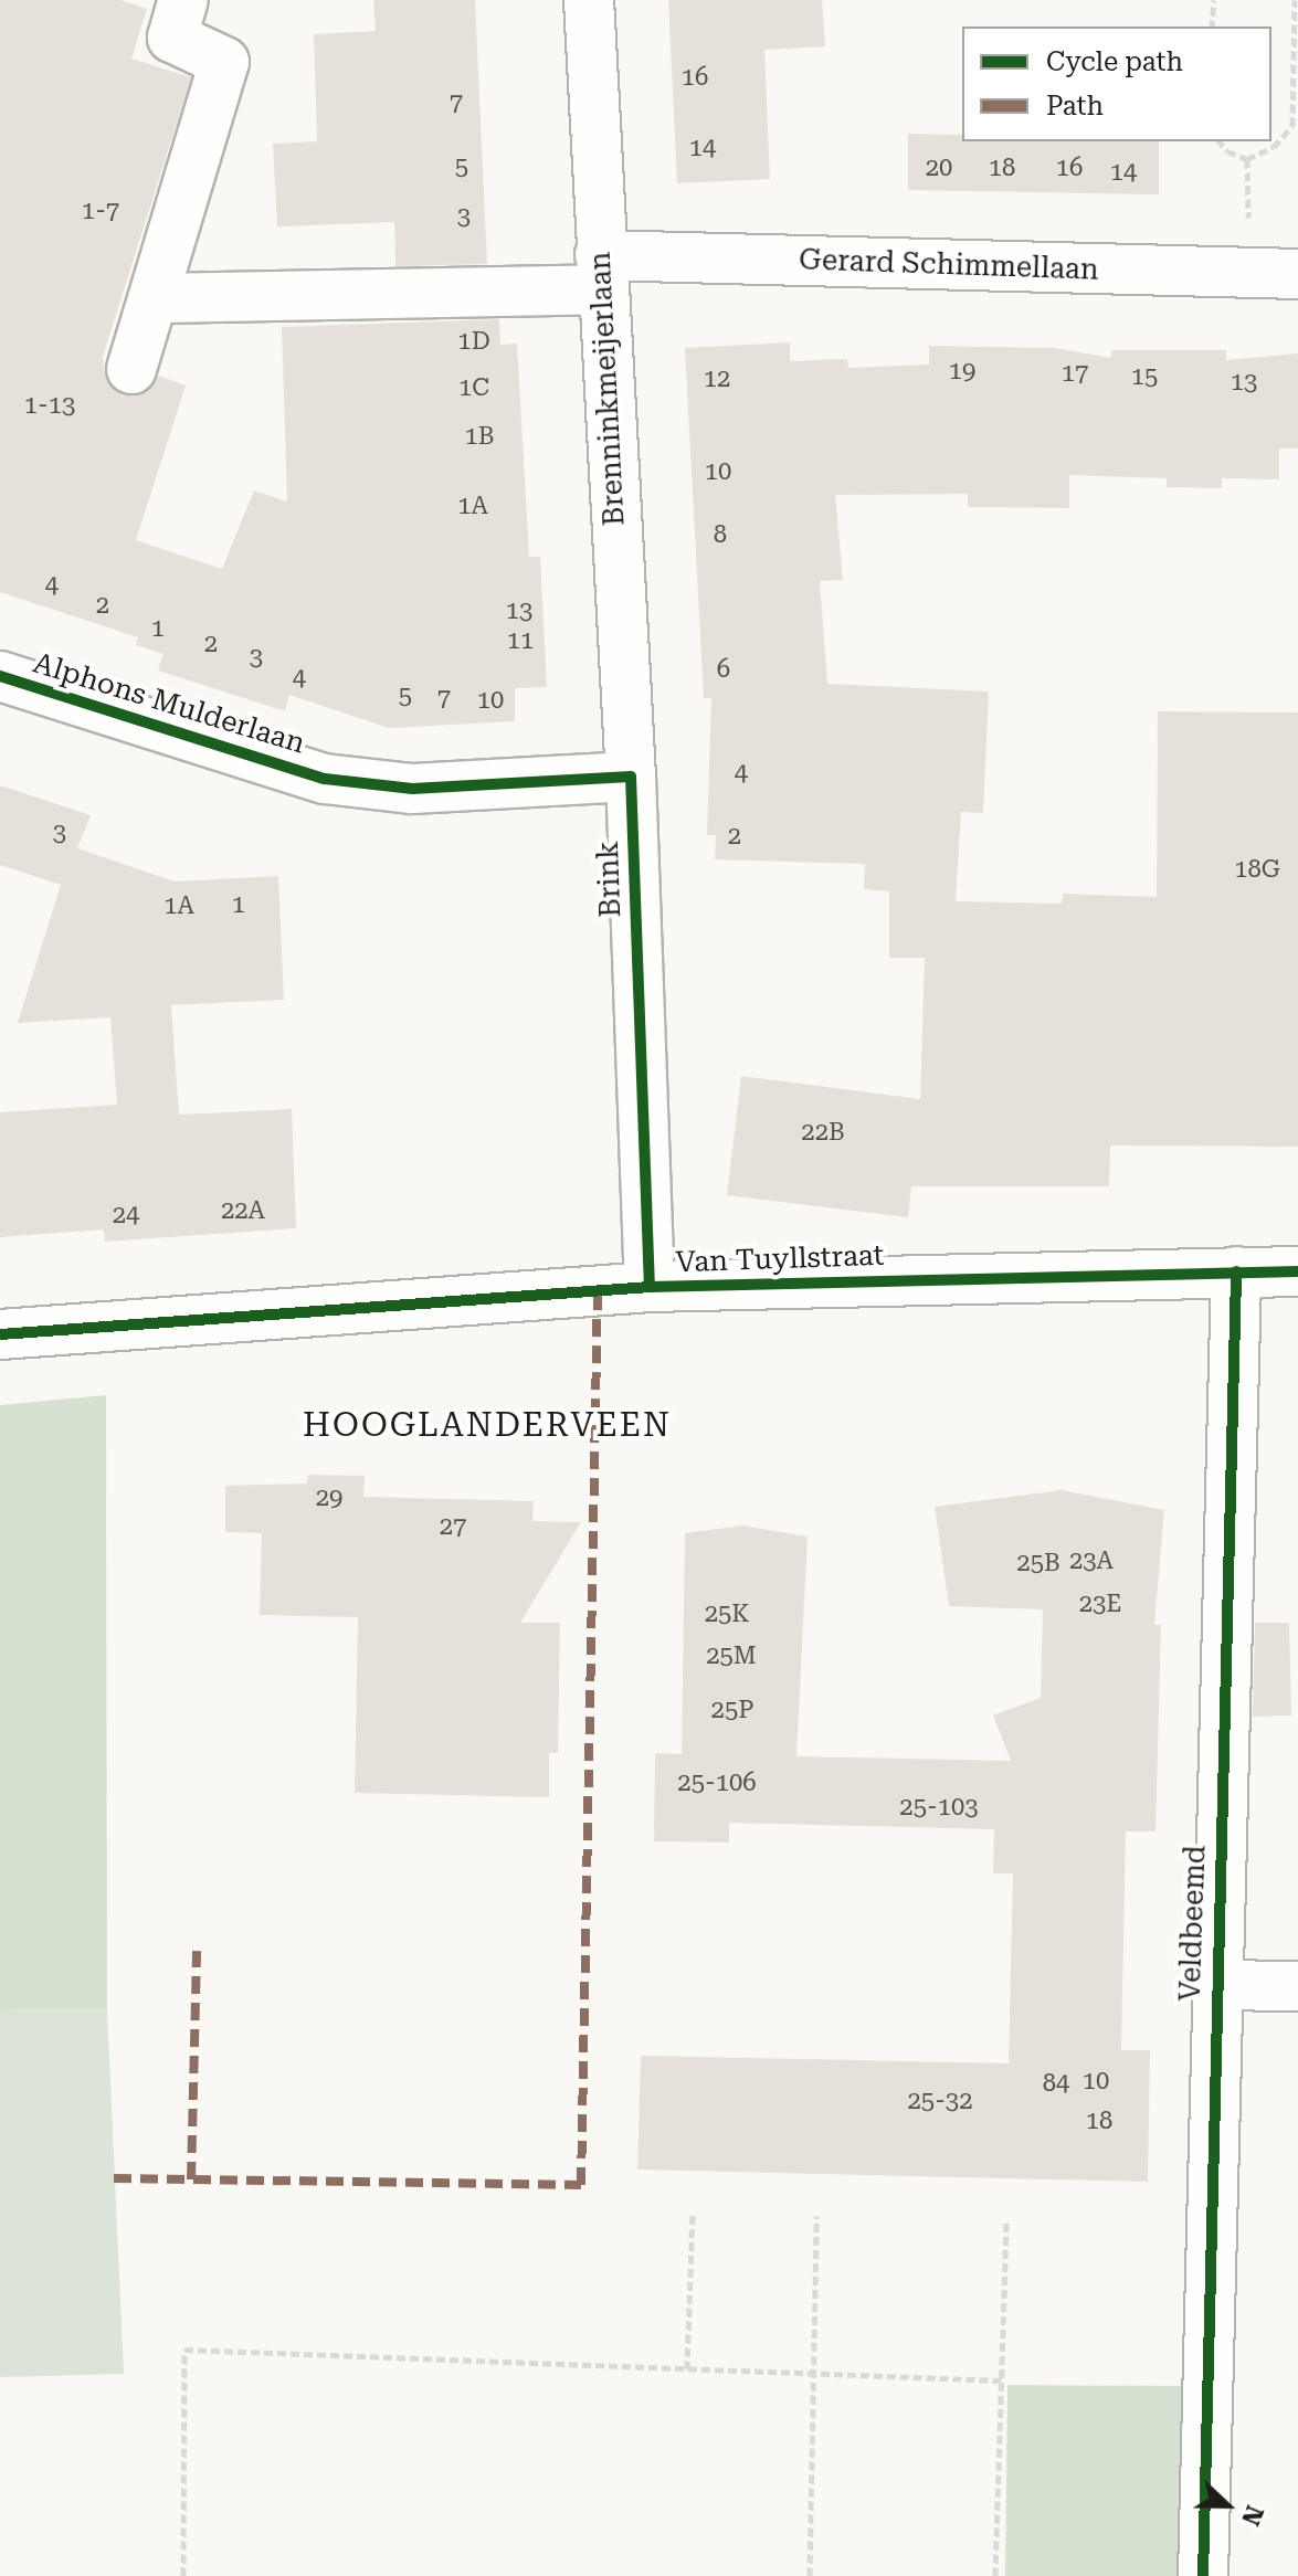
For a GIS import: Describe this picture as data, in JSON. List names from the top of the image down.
{
  "streets": {
    "street": [
      "Gerard Schimmellaan",
      "Brenninkmeijerlaan",
      "Alphons Mulderlaan",
      "Brink",
      "Van Tuyllstraat",
      "Veldbeemd"
    ]
  },
  "crossings": [
    ["Gerard Schimmellaan", "Brenninkmeijerlaan"],
    ["Brenninkmeijerlaan", "Alphons Mulderlaan"],
    ["Brenninkmeijerlaan", "Brink"],
    ["Alphons Mulderlaan", "Brink"],
    ["Brink", "Van Tuyllstraat"],
    ["Van Tuyllstraat", "Veldbeemd"]
  ],
  "districts": ["HOOGLANDERVEEN"],
  "house_numbers": [
    "16",
    "7",
    "14",
    "5",
    "20",
    "18",
    "16",
    "14",
    "1-7",
    "3",
    "1D",
    "19",
    "17",
    "15",
    "12",
    "13",
    "1C",
    "1-13",
    "1B",
    "10",
    "1A",
    "8",
    "4",
    "2",
    "13",
    "1",
    "11",
    "2",
    "3",
    "6",
    "4",
    "5",
    "7",
    "10",
    "4",
    "3",
    "2",
    "18G",
    "1",
    "1A",
    "22B",
    "22A",
    "24",
    "29",
    "27",
    "23A",
    "25B",
    "23E",
    "25K",
    "25M",
    "25P",
    "25-106",
    "25-103",
    "10",
    "84",
    "25-32",
    "18"
  ],
  "legend": ["Cycle path", "Path"],
  "north": "right"
}
